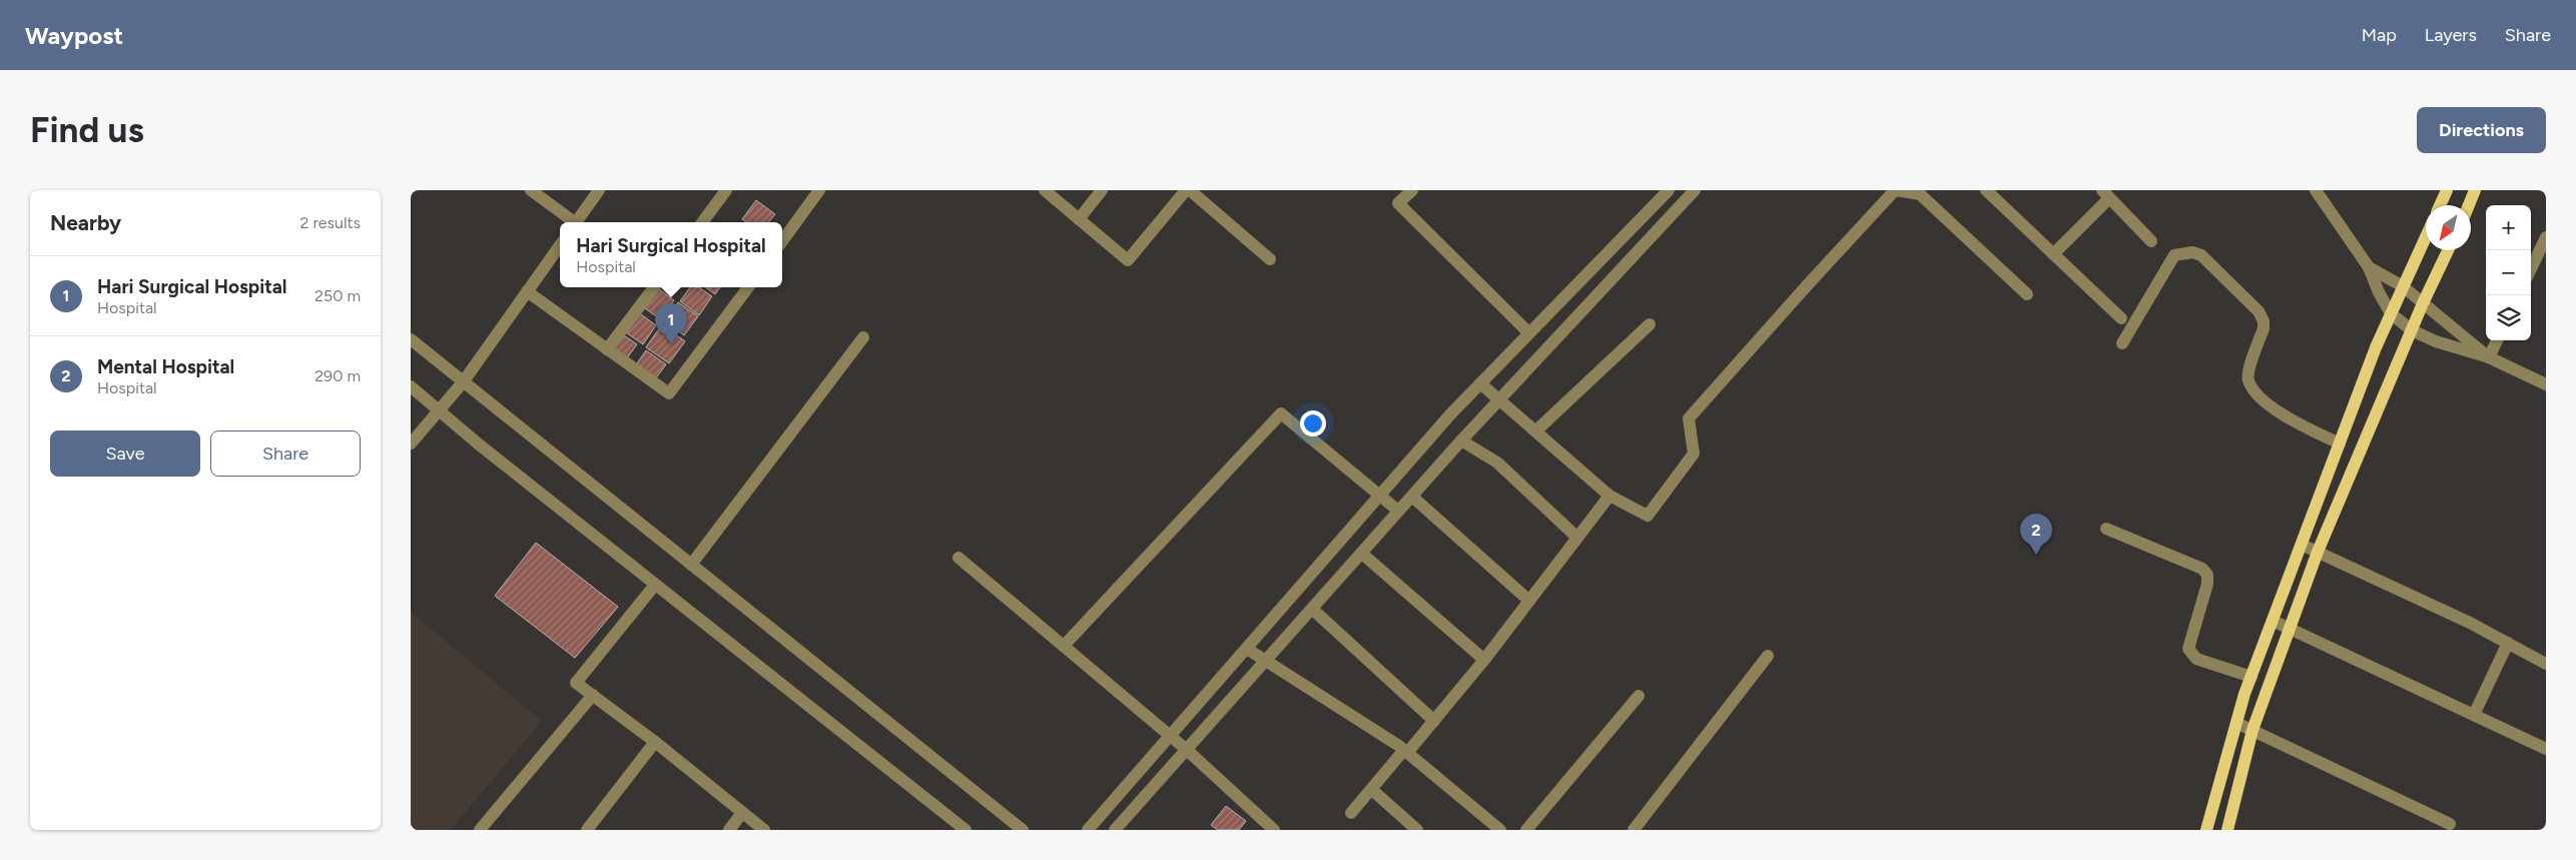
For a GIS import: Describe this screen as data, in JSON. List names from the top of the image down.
{
  "north": "bottom left",
  "page": {
    "header": "Waypost",
    "nav": ["Map", "Layers", "Share"],
    "buttons": [
      "Directions",
      ["Save", "Share"]
    ],
    "title": "Find us",
    "heading": ["Nearby", "2 results"],
    "map_buttons": ["+", "−"],
    "popup": ["Hari Surgical Hospital", "Hospital"],
    "list": [
      {
        "mark": "1",
        "name": "Hari Surgical Hospital",
        "note": "Hospital",
        "value": "250 m"
      },
      {
        "mark": "2",
        "name": "Mental Hospital",
        "note": "Hospital",
        "value": "290 m"
      }
    ],
    "pins": ["1", "2"]
  }
}
